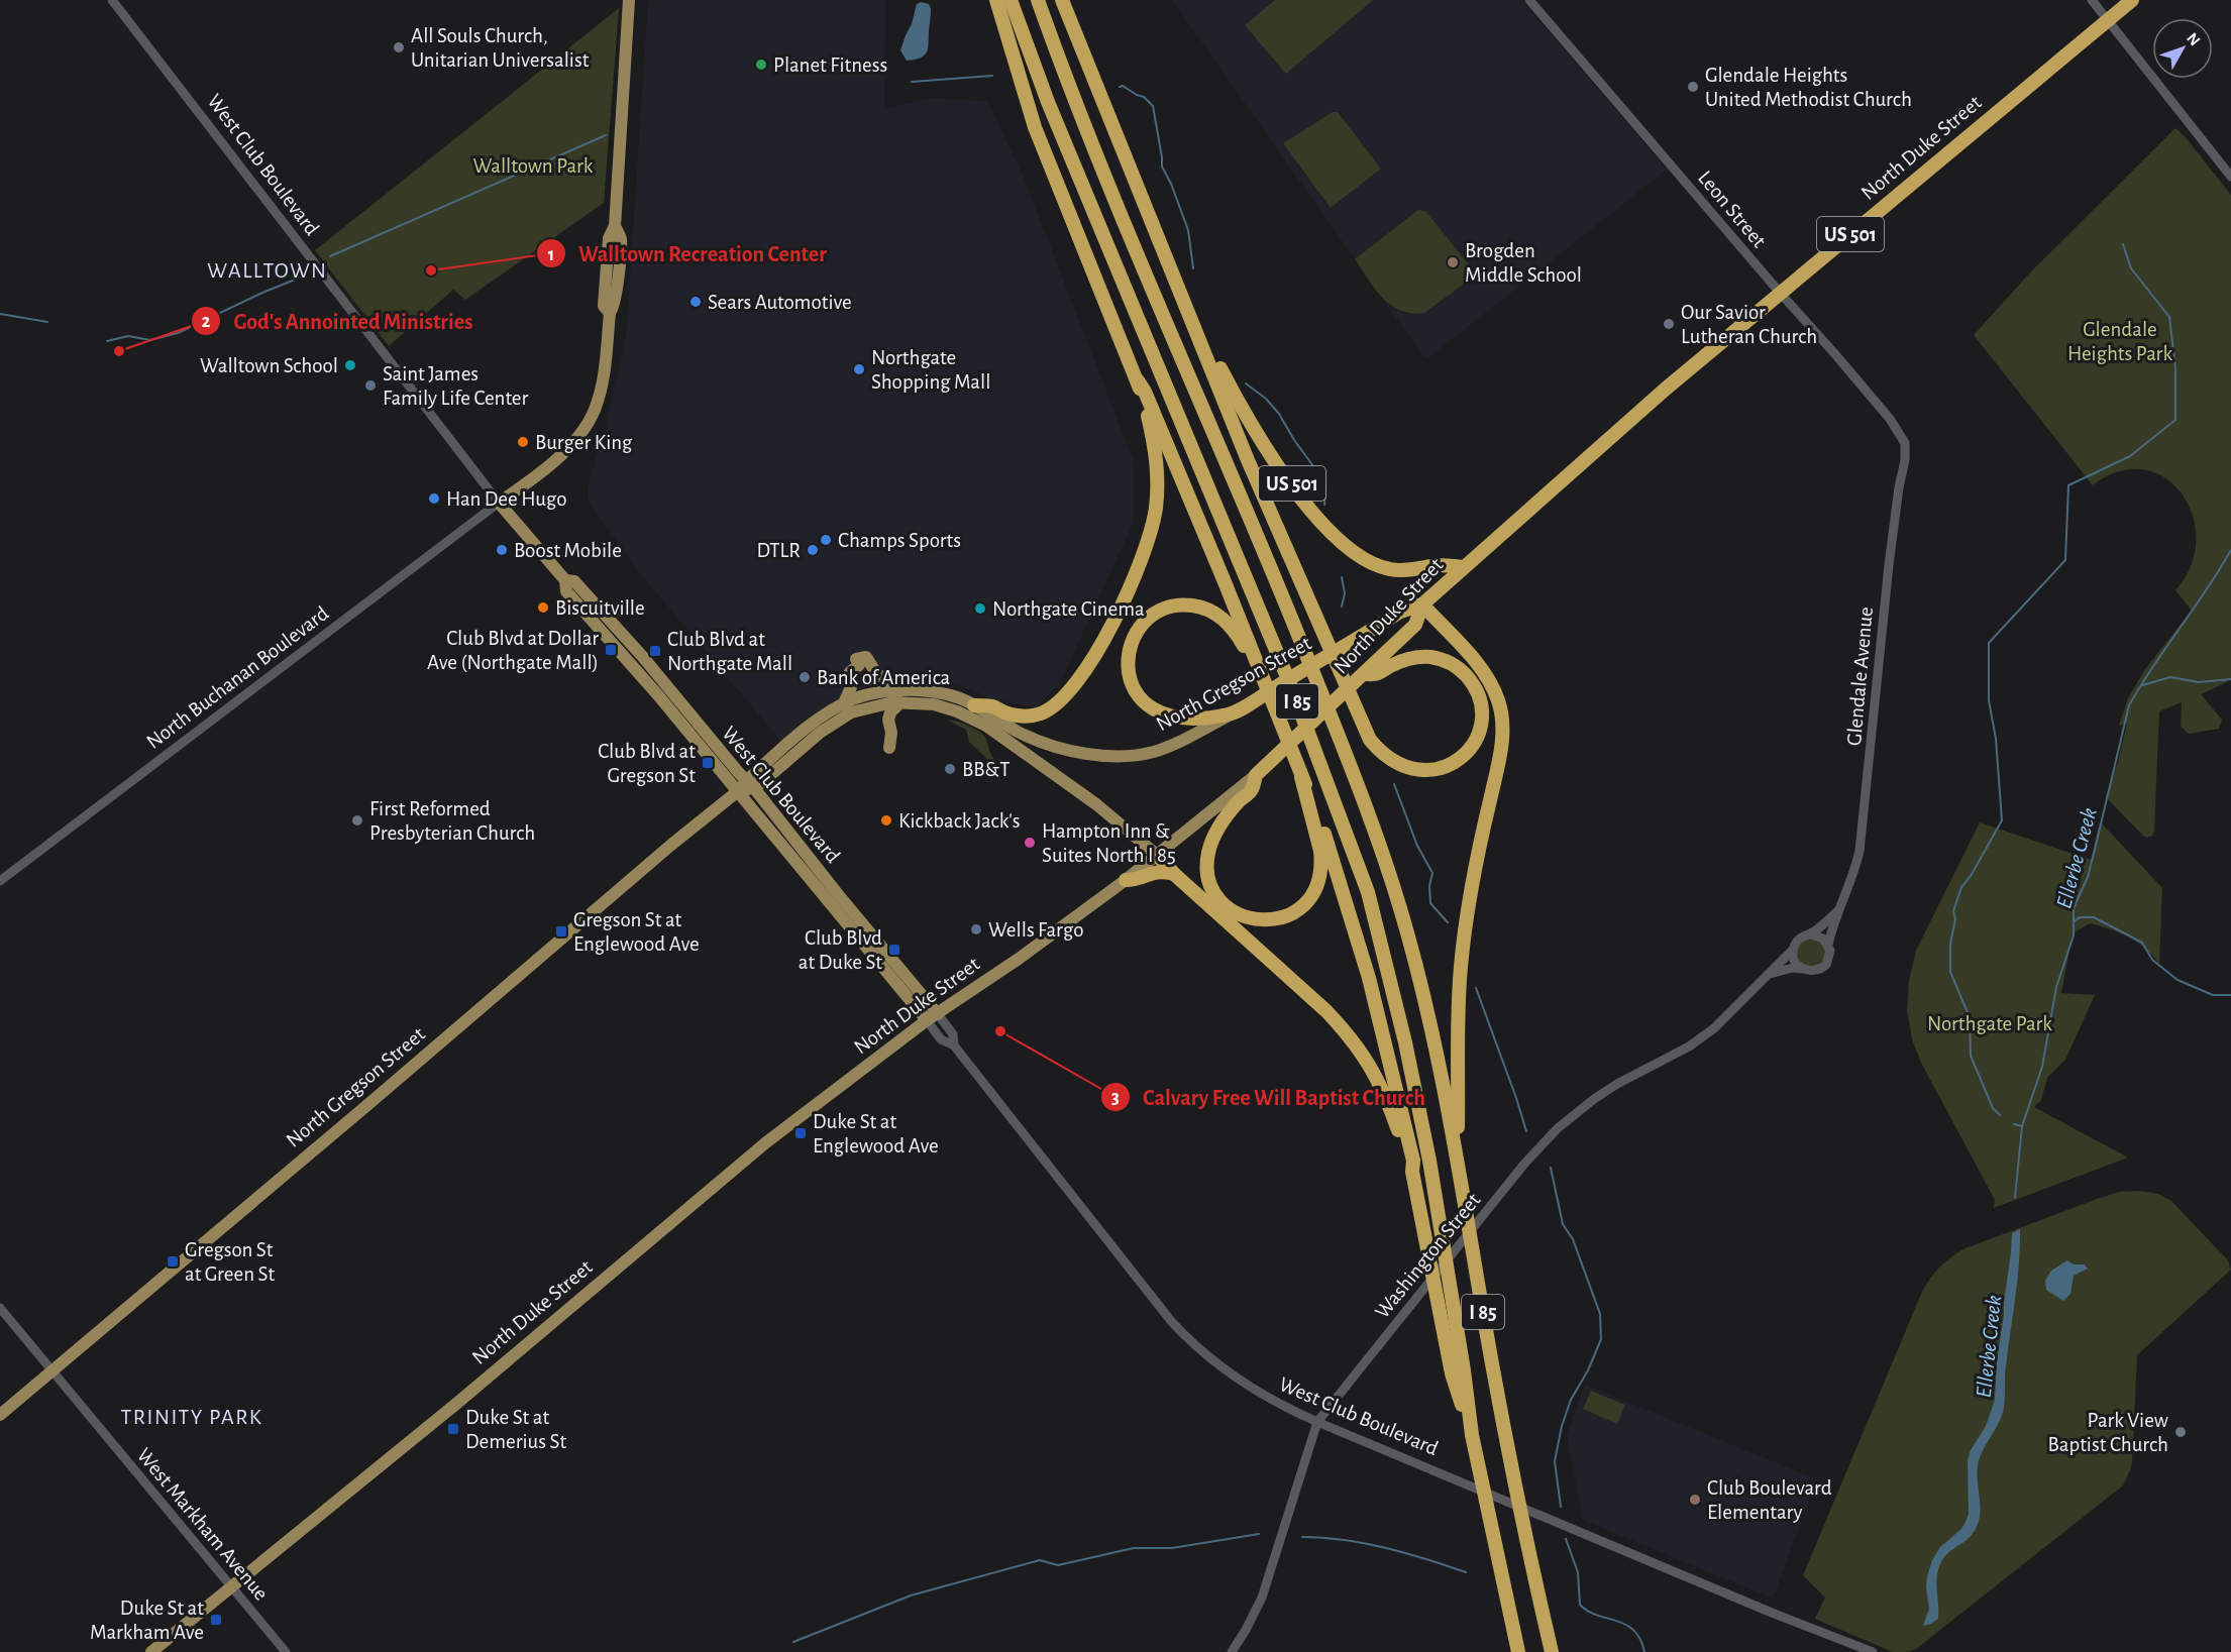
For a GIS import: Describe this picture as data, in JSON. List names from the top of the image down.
{
  "streets": {
    "highway": [
      "North Duke Street",
      "US 501",
      "North Gregson Street",
      "I 85"
    ],
    "main road": ["West Club Boulevard"],
    "street": [
      "Leon Street",
      "Glendale Avenue",
      "North Buchanan Boulevard",
      "Washington Street",
      "West Markham Avenue"
    ]
  },
  "crossings": [
    ["North Duke Street", "West Club Boulevard"],
    ["North Duke Street", "Leon Street"],
    ["North Duke Street", "US 501"],
    ["North Duke Street", "North Gregson Street"],
    ["North Duke Street", "West Markham Avenue"],
    ["West Club Boulevard", "North Buchanan Boulevard"],
    ["West Club Boulevard", "North Gregson Street"],
    ["West Club Boulevard", "Washington Street"],
    ["Leon Street", "Glendale Avenue"],
    ["Glendale Avenue", "Washington Street"],
    ["North Gregson Street", "West Markham Avenue"]
  ],
  "districts": ["WALLTOWN", "TRINITY PARK"],
  "water": ["Ellerbe Creek"],
  "parks": ["Walltown Park", "Glendale Heights Park", "Northgate Park"],
  "places": {
    "other": [
      "All Souls Church, Unitarian Universalist",
      "Planet Fitness",
      "Glendale Heights United Methodist Church",
      "Brogden Middle School",
      "Walltown Recreation Center",
      "Sears Automotive",
      "Our Savior Lutheran Church",
      "God's Annointed Ministries",
      "Walltown School",
      "Northgate Shopping Mall",
      "Saint James Family Life Center",
      "Burger King",
      "Han Dee Hugo",
      "Champs Sports",
      "Boost Mobile",
      "DTLR",
      "Biscuitville",
      "Northgate Cinema",
      "Bank of America",
      "BB&T",
      "First Reformed Presbyterian Church",
      "Kickback Jack's",
      "Hampton Inn & Suites North I 85",
      "Wells Fargo",
      "Calvary Free Will Baptist Church",
      "Park View Baptist Church",
      "Club Boulevard Elementary"
    ],
    "transit": [
      "Club Blvd at Dollar Ave (Northgate Mall)",
      "Club Blvd at Northgate Mall",
      "Club Blvd at Gregson St",
      "Gregson St at Englewood Ave",
      "Club Blvd at Duke St",
      "Duke St at Englewood Ave",
      "Gregson St at Green St",
      "Duke St at Demerius St",
      "Duke St at Markham Ave"
    ]
  },
  "north": "top right"
}
